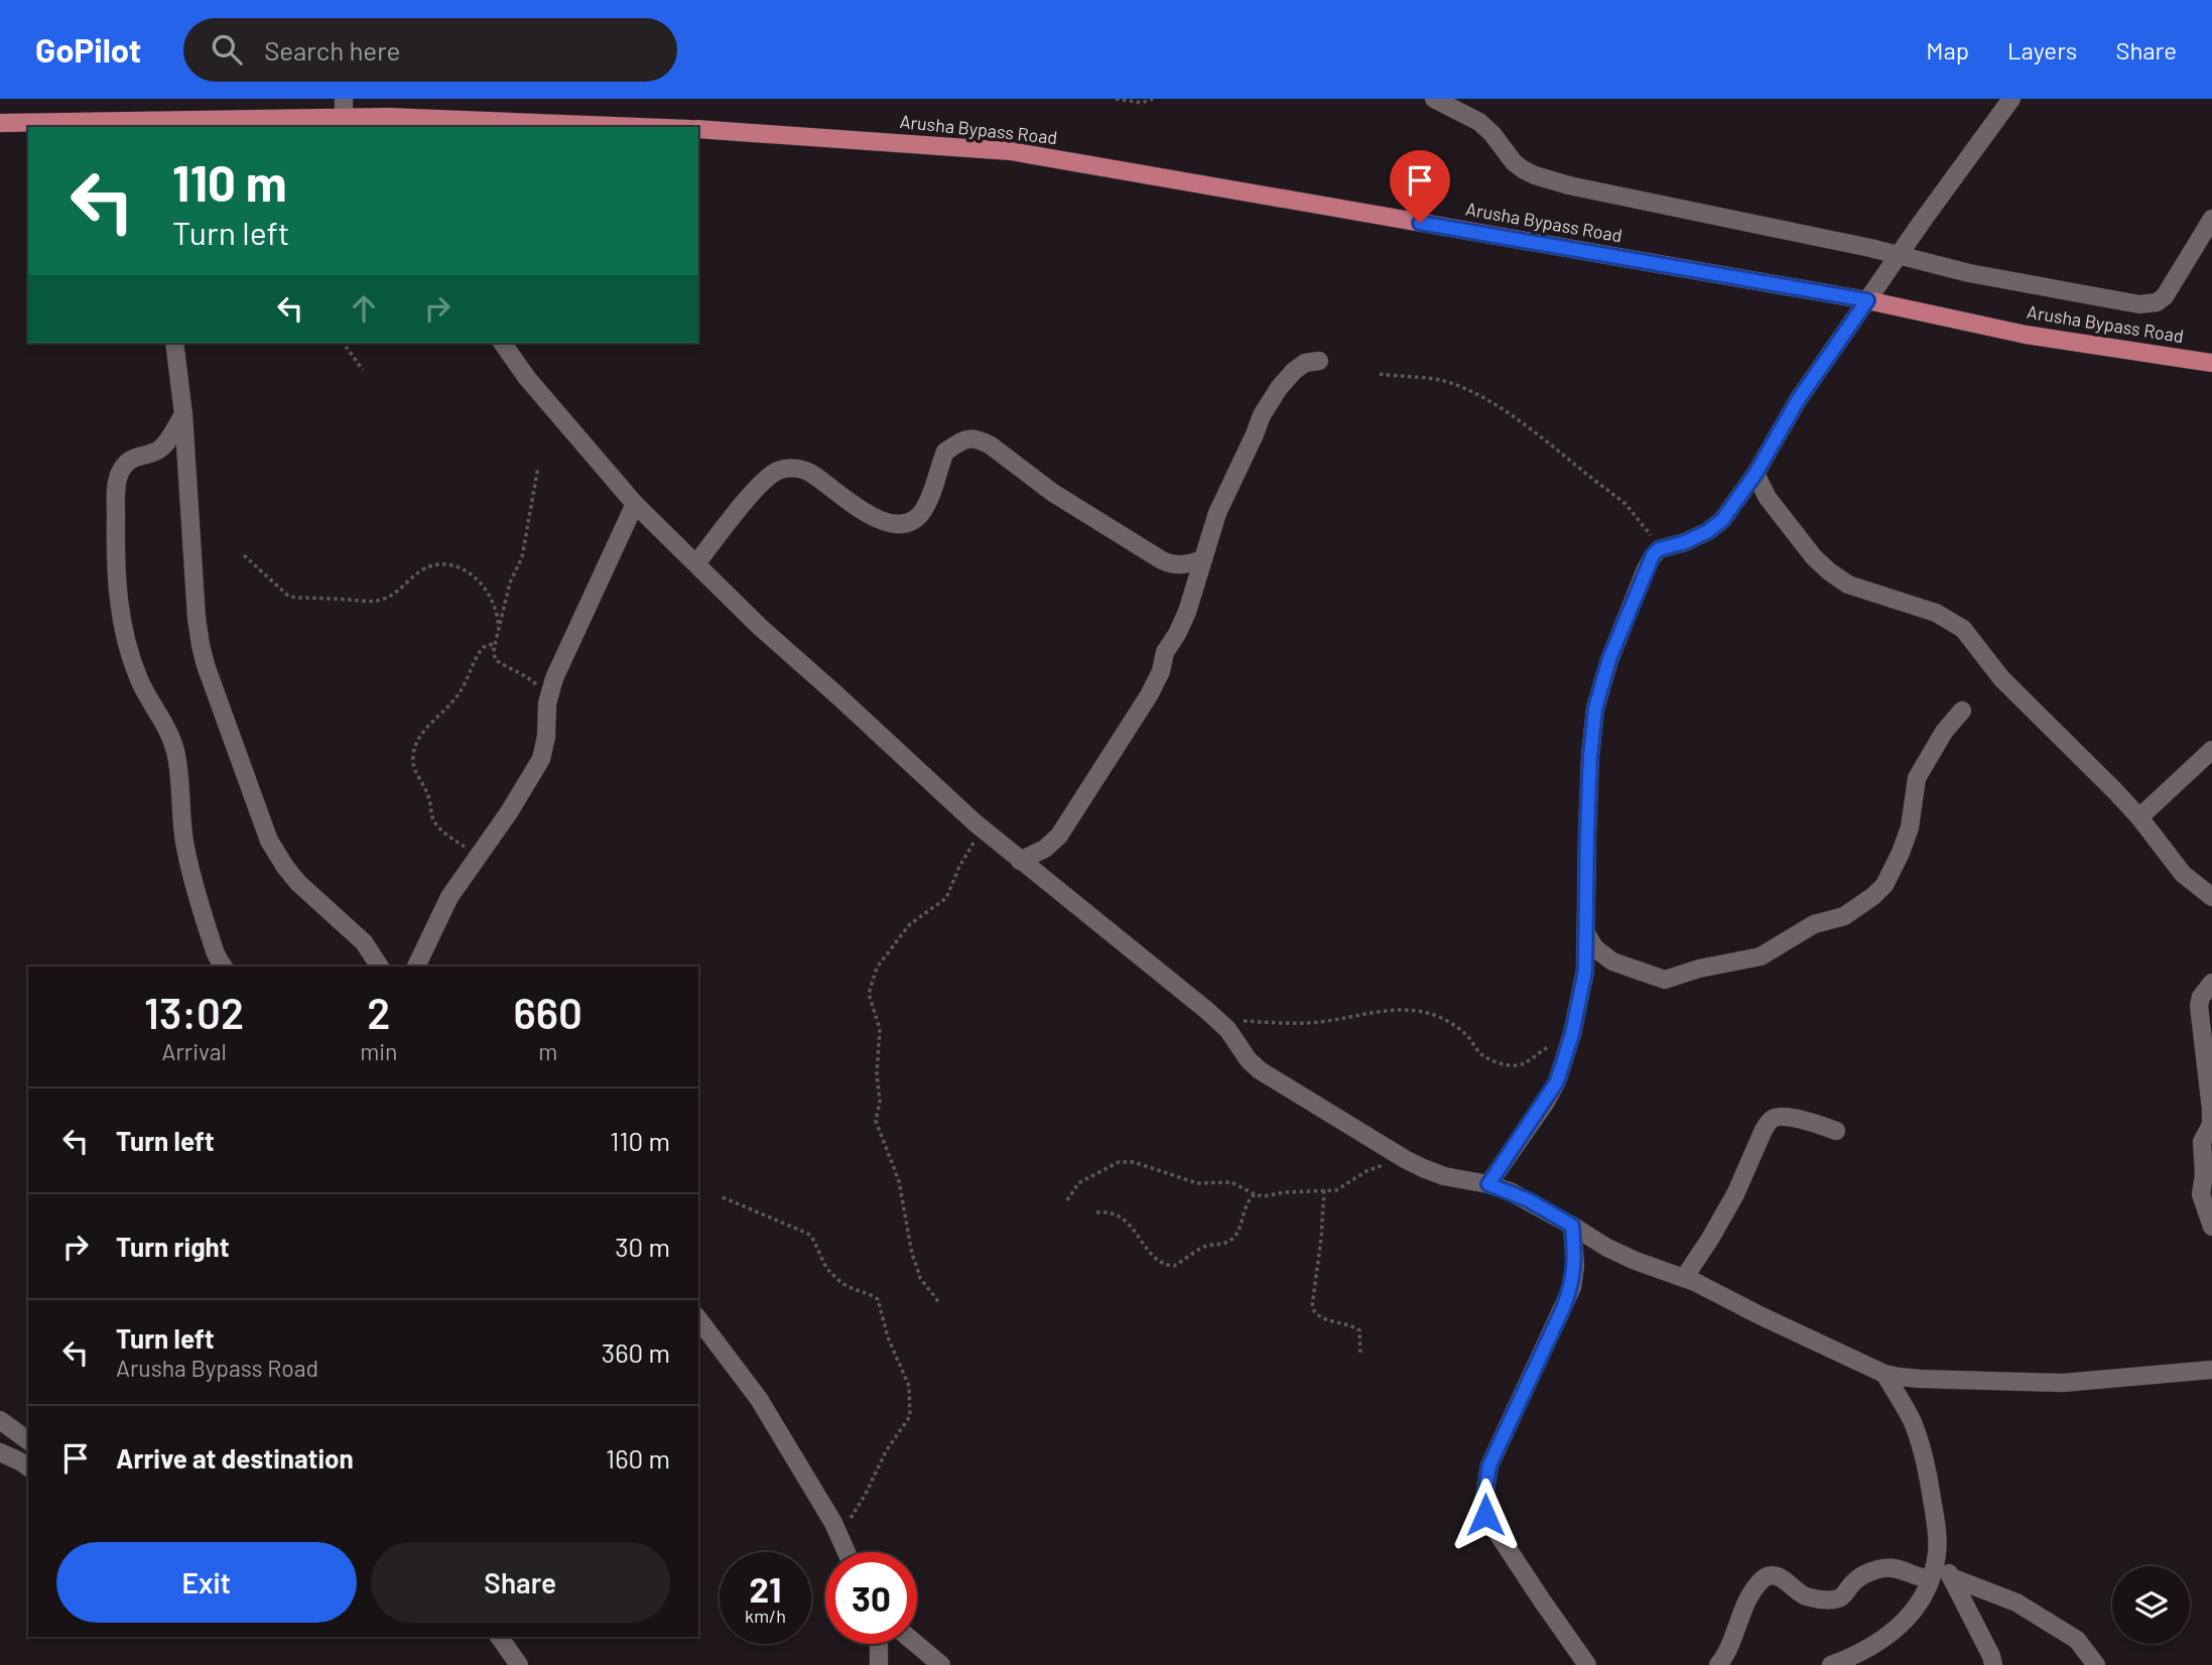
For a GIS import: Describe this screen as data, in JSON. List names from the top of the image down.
{
  "streets": {
    "main road": ["Arusha Bypass Road"]
  },
  "page": {
    "header": "GoPilot",
    "search": "Search here",
    "nav": ["Map", "Layers", "Share"],
    "turn": ["110 m", "Turn left"],
    "eta": [
      "13:02",
      "Arrival",
      "2",
      "min",
      "660",
      "m"
    ],
    "list": [
      {
        "name": "Turn left",
        "value": "110 m"
      },
      {
        "name": "Turn right",
        "value": "30 m"
      },
      {
        "name": "Turn left",
        "note": "Arusha Bypass Road",
        "value": "360 m"
      },
      {
        "name": "Arrive at destination",
        "value": "160 m"
      }
    ],
    "buttons": ["Exit", "Share"],
    "speed": "21 km/h",
    "limit": "30"
  }
}
